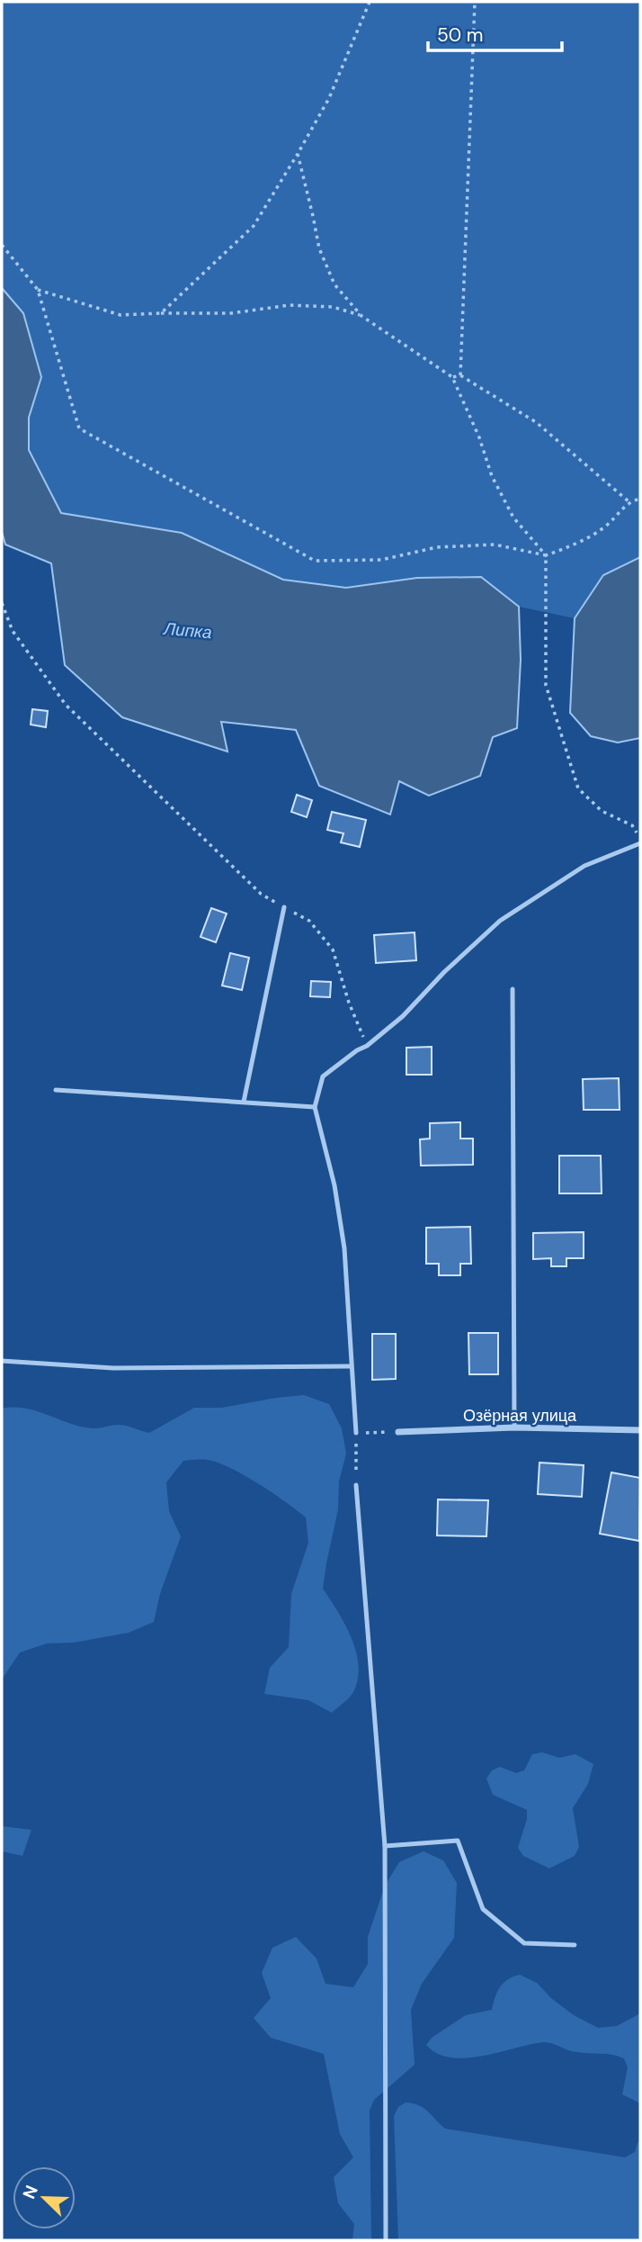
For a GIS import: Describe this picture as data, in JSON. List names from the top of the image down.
{
  "streets": {
    "street": ["Озёрная улица"]
  },
  "water": ["Липка"],
  "scale_bar": "50 m",
  "north": "top left"
}
